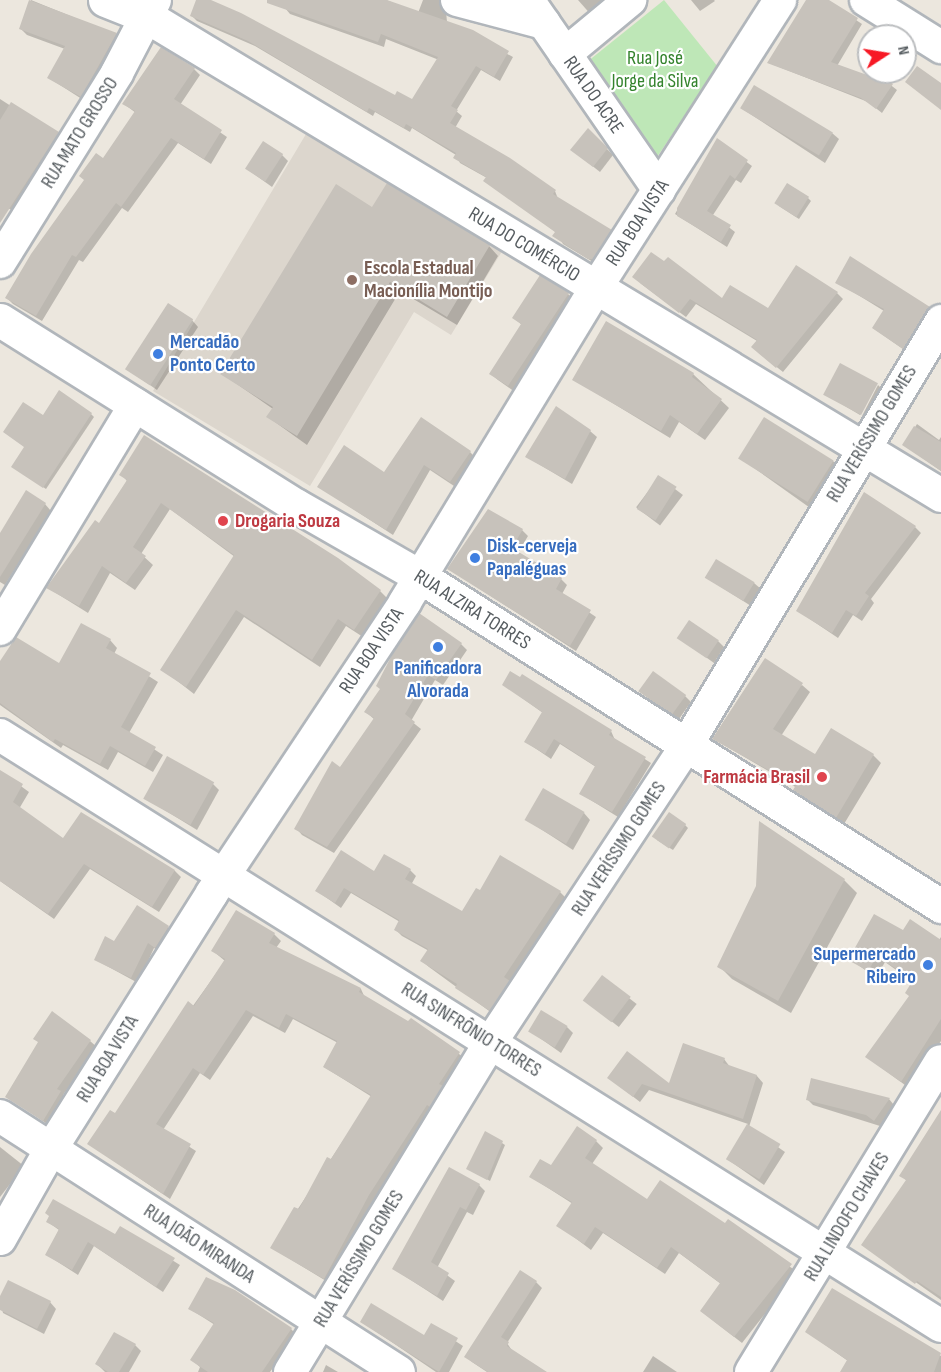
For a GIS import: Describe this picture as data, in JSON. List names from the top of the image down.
{
  "streets": {
    "main road": ["RUA DO COMÉRCIO", "RUA ALZIRA TORRES"],
    "street": [
      "RUA DO ACRE",
      "RUA MATO GROSSO",
      "RUA BOA VISTA",
      "RUA VERÍSSIMO GOMES",
      "RUA SINFRÔNIO TORRES",
      "RUA LINDOFO CHAVES",
      "RUA JOÃO MIRANDA"
    ]
  },
  "crossings": [
    ["RUA DO ACRE", "RUA BOA VISTA"],
    ["RUA MATO GROSSO", "RUA DO COMÉRCIO"],
    ["RUA BOA VISTA", "RUA DO COMÉRCIO"],
    ["RUA BOA VISTA", "RUA ALZIRA TORRES"],
    ["RUA BOA VISTA", "RUA SINFRÔNIO TORRES"],
    ["RUA BOA VISTA", "RUA JOÃO MIRANDA"],
    ["RUA DO COMÉRCIO", "RUA VERÍSSIMO GOMES"],
    ["RUA VERÍSSIMO GOMES", "RUA ALZIRA TORRES"],
    ["RUA VERÍSSIMO GOMES", "RUA SINFRÔNIO TORRES"],
    ["RUA VERÍSSIMO GOMES", "RUA JOÃO MIRANDA"],
    ["RUA SINFRÔNIO TORRES", "RUA LINDOFO CHAVES"]
  ],
  "parks": ["Rua José Jorge da Silva"],
  "places": [
    "Escola Estadual Macionília Montijo",
    "Mercadão Ponto Certo",
    "Drogaria Souza",
    "Disk-cerveja Papaléguas",
    "Panificadora Alvorada",
    "Farmácia Brasil",
    "Supermercado Ribeiro"
  ],
  "north": "right"
}
